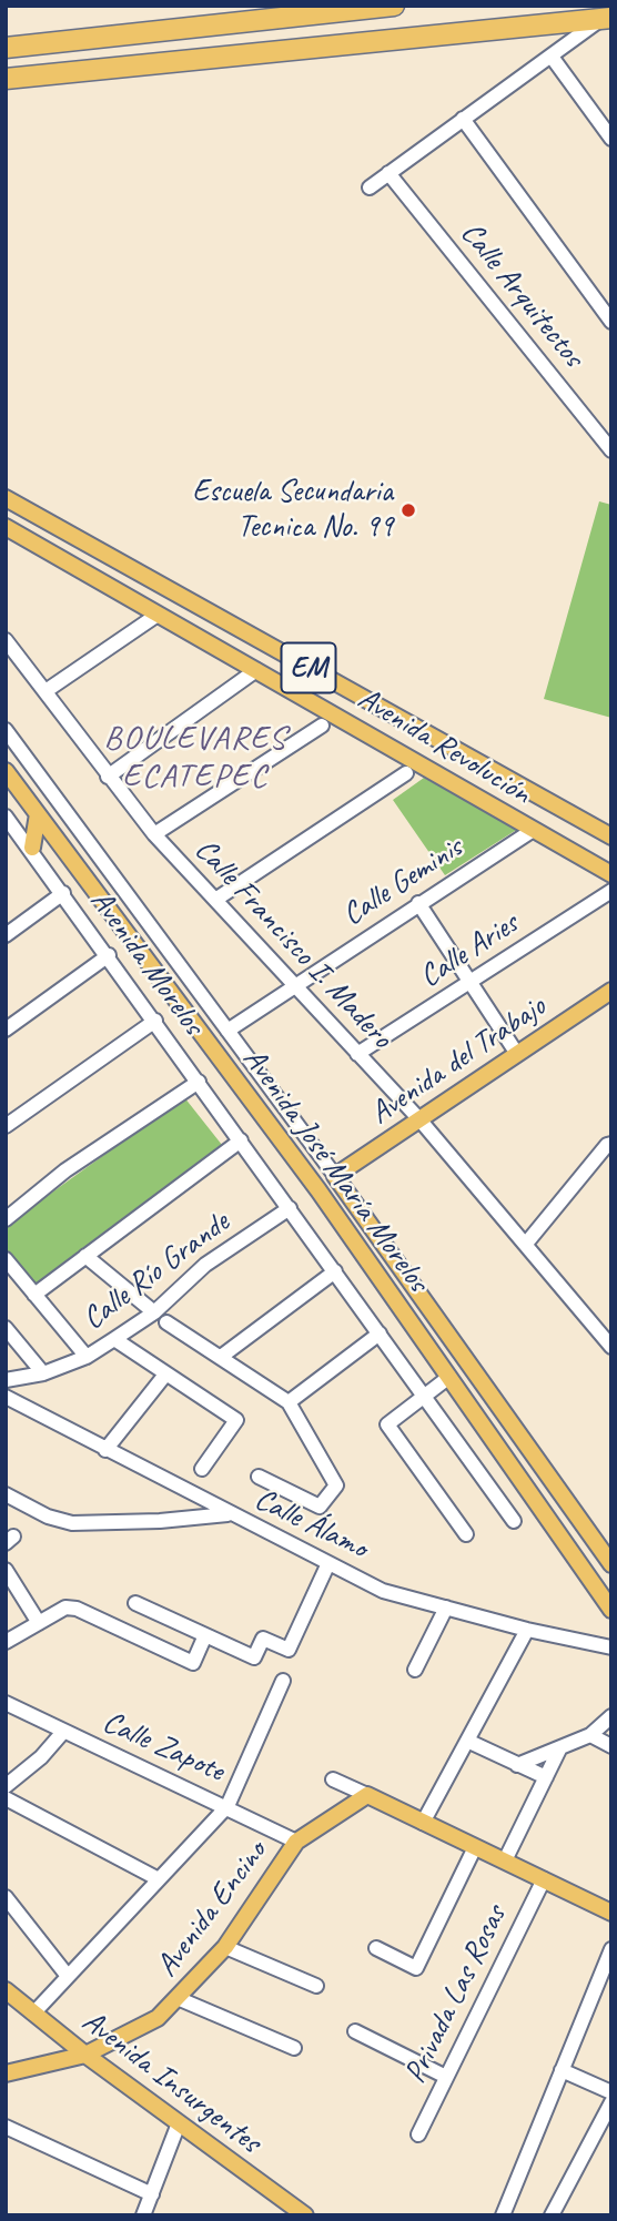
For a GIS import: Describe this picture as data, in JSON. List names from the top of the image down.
{
  "streets": {
    "main road": [
      "EM",
      "Avenida Revolución",
      "Avenida del Trabajo",
      "Avenida José María Morelos",
      "Avenida Encino",
      "Avenida Insurgentes"
    ],
    "street": [
      "Calle Arquitectos",
      "Calle Geminis",
      "Calle Francisco I. Madero",
      "Calle Aries",
      "Avenida Morelos",
      "Calle Río Grande",
      "Calle Álamo",
      "Calle Zapote",
      "Privada Las Rosas"
    ]
  },
  "crossings": [
    ["Avenida Revolución", "Calle Geminis"],
    ["Calle Geminis", "Calle Francisco I. Madero"],
    ["Calle Geminis", "Avenida José María Morelos"],
    ["Calle Francisco I. Madero", "Calle Aries"],
    ["Calle Francisco I. Madero", "Avenida del Trabajo"],
    ["Avenida Morelos", "Calle Río Grande"],
    ["Avenida del Trabajo", "Avenida José María Morelos"],
    ["Calle Zapote", "Avenida Encino"],
    ["Avenida Encino", "Avenida Insurgentes"]
  ],
  "districts": ["BOULEVARES ECATEPEC"],
  "places": ["Escuela Secundaria Tecnica No. 99"]
}
